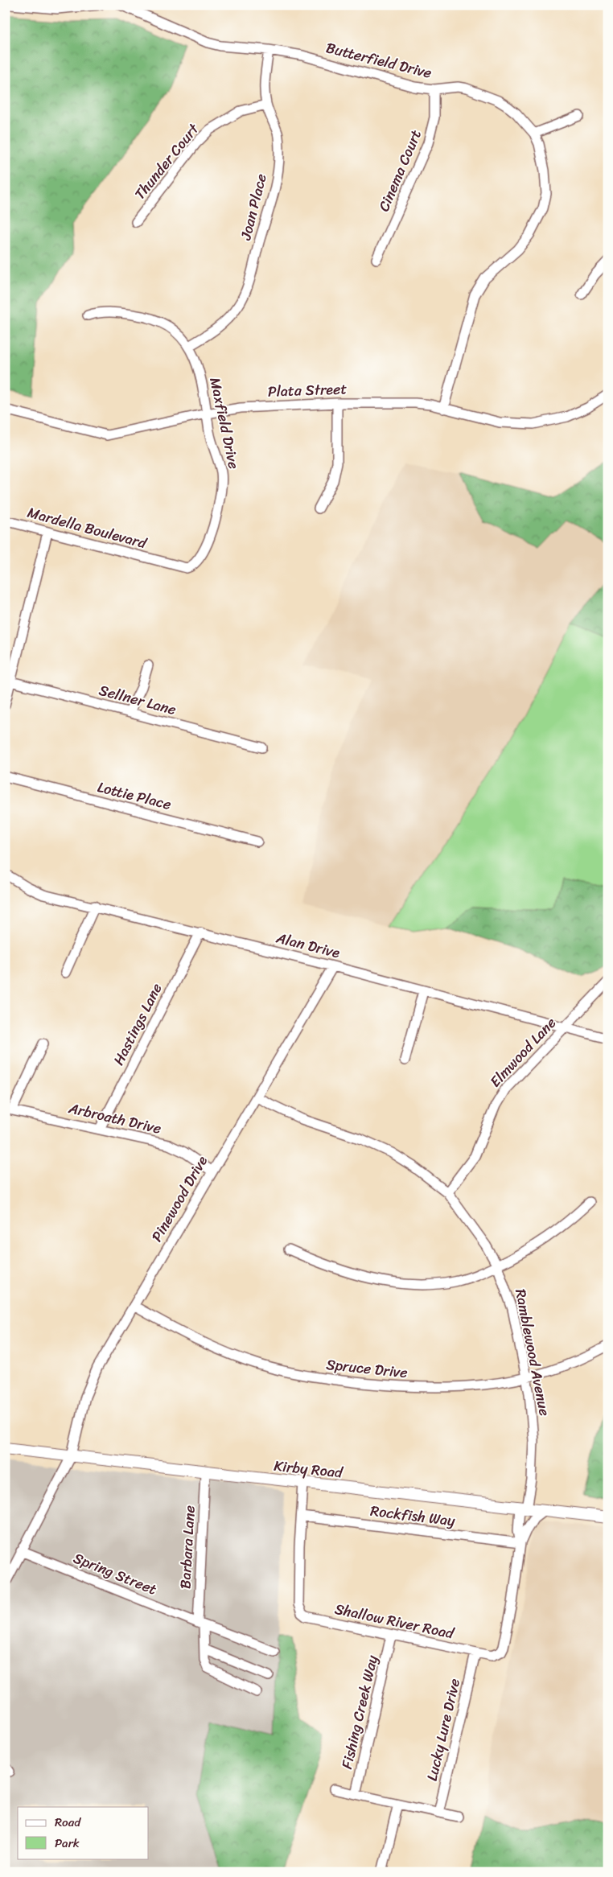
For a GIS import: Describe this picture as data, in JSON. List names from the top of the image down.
{
  "streets": {
    "main road": ["Kirby Road"],
    "street": [
      "Butterfield Drive",
      "Thunder Court",
      "Cinema Court",
      "Joan Place",
      "Plata Street",
      "Maxfield Drive",
      "Mardella Boulevard",
      "Sellner Lane",
      "Lottie Place",
      "Alan Drive",
      "Hastings Lane",
      "Elmwood Lane",
      "Arbroath Drive",
      "Pinewood Drive",
      "Ramblewood Avenue",
      "Spruce Drive",
      "Rockfish Way",
      "Barbara Lane",
      "Spring Street",
      "Shallow River Road",
      "Fishing Creek Way",
      "Lucky Lure Drive"
    ]
  },
  "crossings": [
    ["Butterfield Drive", "Cinema Court"],
    ["Butterfield Drive", "Joan Place"],
    ["Butterfield Drive", "Plata Street"],
    ["Thunder Court", "Joan Place"],
    ["Joan Place", "Maxfield Drive"],
    ["Plata Street", "Maxfield Drive"],
    ["Maxfield Drive", "Mardella Boulevard"],
    ["Alan Drive", "Hastings Lane"],
    ["Alan Drive", "Elmwood Lane"],
    ["Alan Drive", "Pinewood Drive"],
    ["Hastings Lane", "Arbroath Drive"],
    ["Elmwood Lane", "Ramblewood Avenue"],
    ["Arbroath Drive", "Pinewood Drive"],
    ["Pinewood Drive", "Ramblewood Avenue"],
    ["Pinewood Drive", "Spruce Drive"],
    ["Pinewood Drive", "Kirby Road"],
    ["Pinewood Drive", "Spring Street"],
    ["Ramblewood Avenue", "Spruce Drive"],
    ["Ramblewood Avenue", "Kirby Road"],
    ["Ramblewood Avenue", "Shallow River Road"],
    ["Kirby Road", "Barbara Lane"],
    ["Kirby Road", "Shallow River Road"],
    ["Rockfish Way", "Shallow River Road"],
    ["Barbara Lane", "Spring Street"],
    ["Shallow River Road", "Fishing Creek Way"],
    ["Shallow River Road", "Lucky Lure Drive"]
  ],
  "legend": ["Road", "Park"]
}
